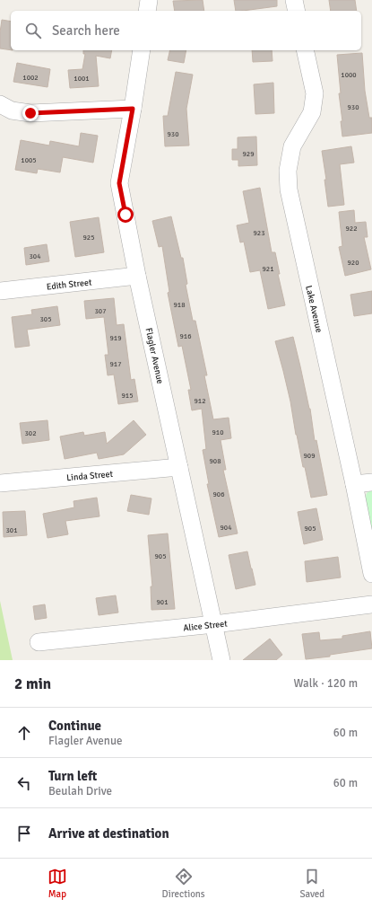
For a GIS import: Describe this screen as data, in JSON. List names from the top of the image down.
{
  "streets": {
    "street": [
      "Edith Street",
      "Lake Avenue",
      "Flagler Avenue",
      "Linda Street",
      "Alice Street"
    ]
  },
  "crossings": [
    ["Edith Street", "Flagler Avenue"],
    ["Flagler Avenue", "Linda Street"],
    ["Flagler Avenue", "Alice Street"]
  ],
  "house_numbers": [
    "1000",
    "1002",
    "1001",
    "930",
    "930",
    "929",
    "1005",
    "922",
    "923",
    "925",
    "304",
    "920",
    "921",
    "918",
    "307",
    "305",
    "916",
    "919",
    "917",
    "915",
    "912",
    "910",
    "302",
    "909",
    "908",
    "906",
    "904",
    "905",
    "301",
    "905",
    "901"
  ],
  "page": {
    "search": "Search here",
    "heading": ["2 min", "Walk · 120 m"],
    "list": [
      ["Continue", "Flagler Avenue", "60 m"],
      ["Turn left", "Beulah Drive", "60 m"],
      "Arrive at destination"
    ],
    "nav": ["Map", "Directions", "Saved"]
  }
}
